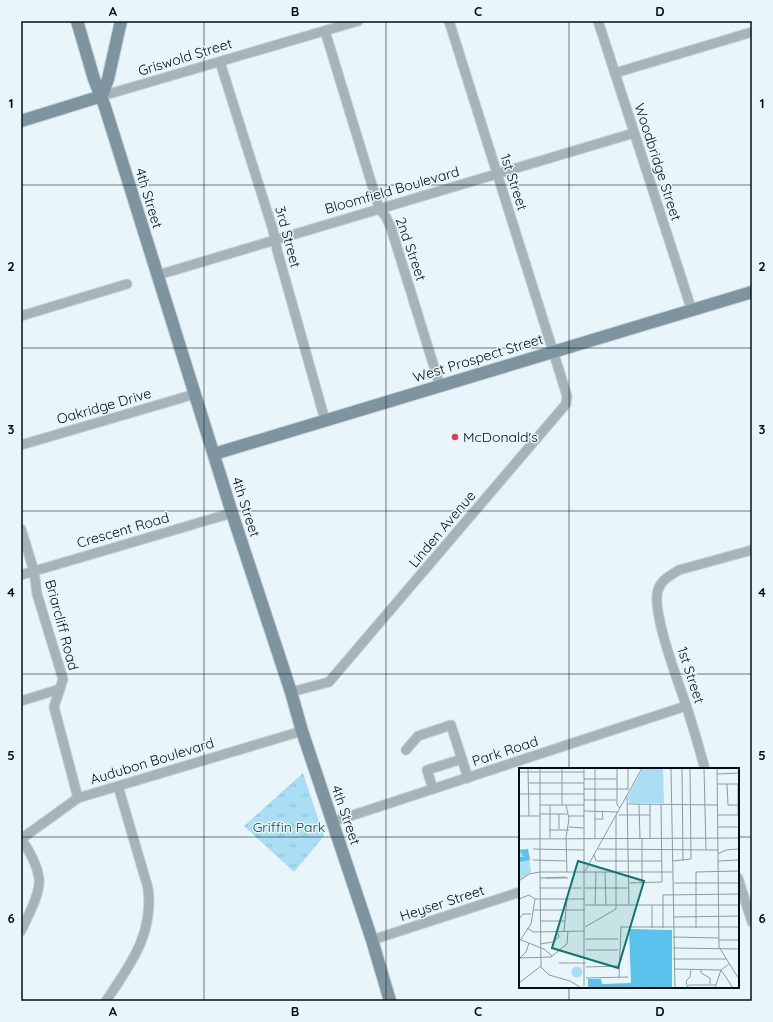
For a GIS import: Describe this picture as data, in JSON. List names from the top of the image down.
{
  "streets": {
    "street": [
      "Griswold Street",
      "Woodbridge Street",
      "1st Street",
      "Bloomfield Boulevard",
      "4th Street",
      "3rd Street",
      "2nd Street",
      "West Prospect Street",
      "Oakridge Drive",
      "Linden Avenue",
      "Crescent Road",
      "Briarcliff Road",
      "Park Road",
      "Audubon Boulevard",
      "Heyser Street"
    ]
  },
  "crossings": [
    ["Griswold Street", "4th Street"],
    ["Griswold Street", "3rd Street"],
    ["Griswold Street", "2nd Street"],
    ["Woodbridge Street", "Bloomfield Boulevard"],
    ["Woodbridge Street", "West Prospect Street"],
    ["1st Street", "Bloomfield Boulevard"],
    ["1st Street", "West Prospect Street"],
    ["1st Street", "Linden Avenue"],
    ["1st Street", "Park Road"],
    ["Bloomfield Boulevard", "4th Street"],
    ["Bloomfield Boulevard", "3rd Street"],
    ["Bloomfield Boulevard", "2nd Street"],
    ["4th Street", "West Prospect Street"],
    ["4th Street", "Oakridge Drive"],
    ["4th Street", "Linden Avenue"],
    ["4th Street", "Crescent Road"],
    ["4th Street", "Park Road"],
    ["4th Street", "Audubon Boulevard"],
    ["4th Street", "Heyser Street"],
    ["3rd Street", "West Prospect Street"],
    ["2nd Street", "West Prospect Street"],
    ["West Prospect Street", "Linden Avenue"],
    ["Crescent Road", "Briarcliff Road"],
    ["Briarcliff Road", "Audubon Boulevard"]
  ],
  "parks": ["Griffin Park"],
  "places": ["McDonald's"],
  "grid": {
    "columns": [
      "A",
      "B",
      "C",
      "D"
    ],
    "rows": [
      "1",
      "2",
      "3",
      "4",
      "5",
      "6"
    ]
  }
}
